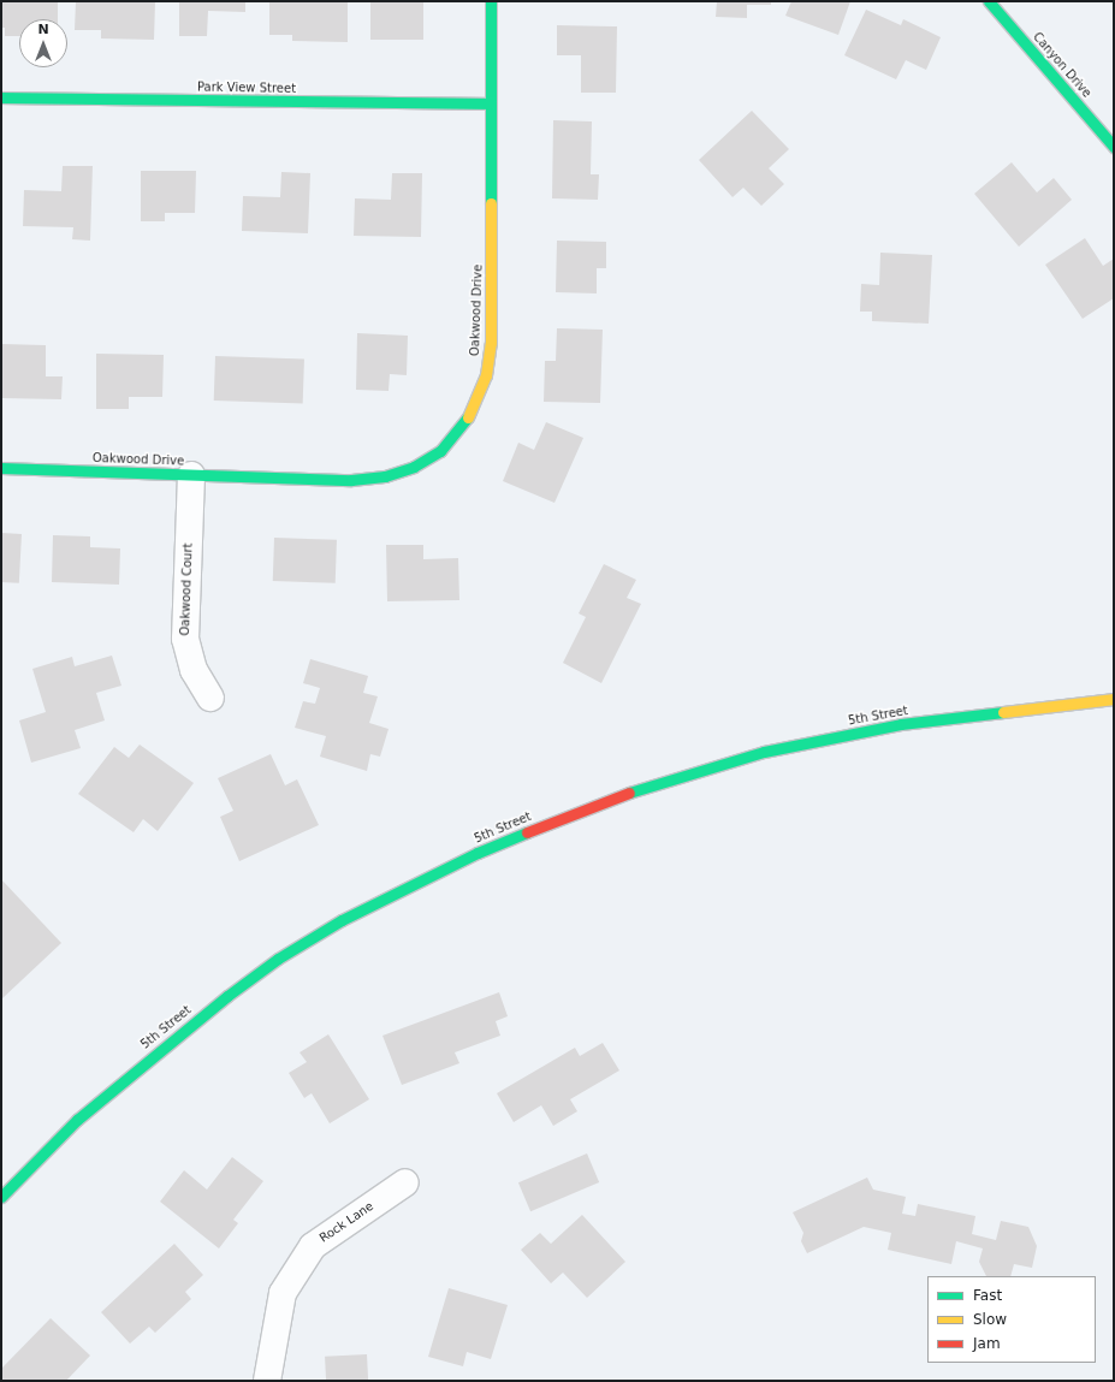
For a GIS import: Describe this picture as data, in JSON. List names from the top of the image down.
{
  "streets": {
    "street": [
      "Canyon Drive",
      "Park View Street",
      "Oakwood Drive",
      "Oakwood Court",
      "5th Street",
      "Rock Lane"
    ]
  },
  "crossings": [
    ["Park View Street", "Oakwood Drive"],
    ["Oakwood Drive", "Oakwood Court"]
  ],
  "legend": ["Fast", "Slow", "Jam"],
  "north": "top"
}
